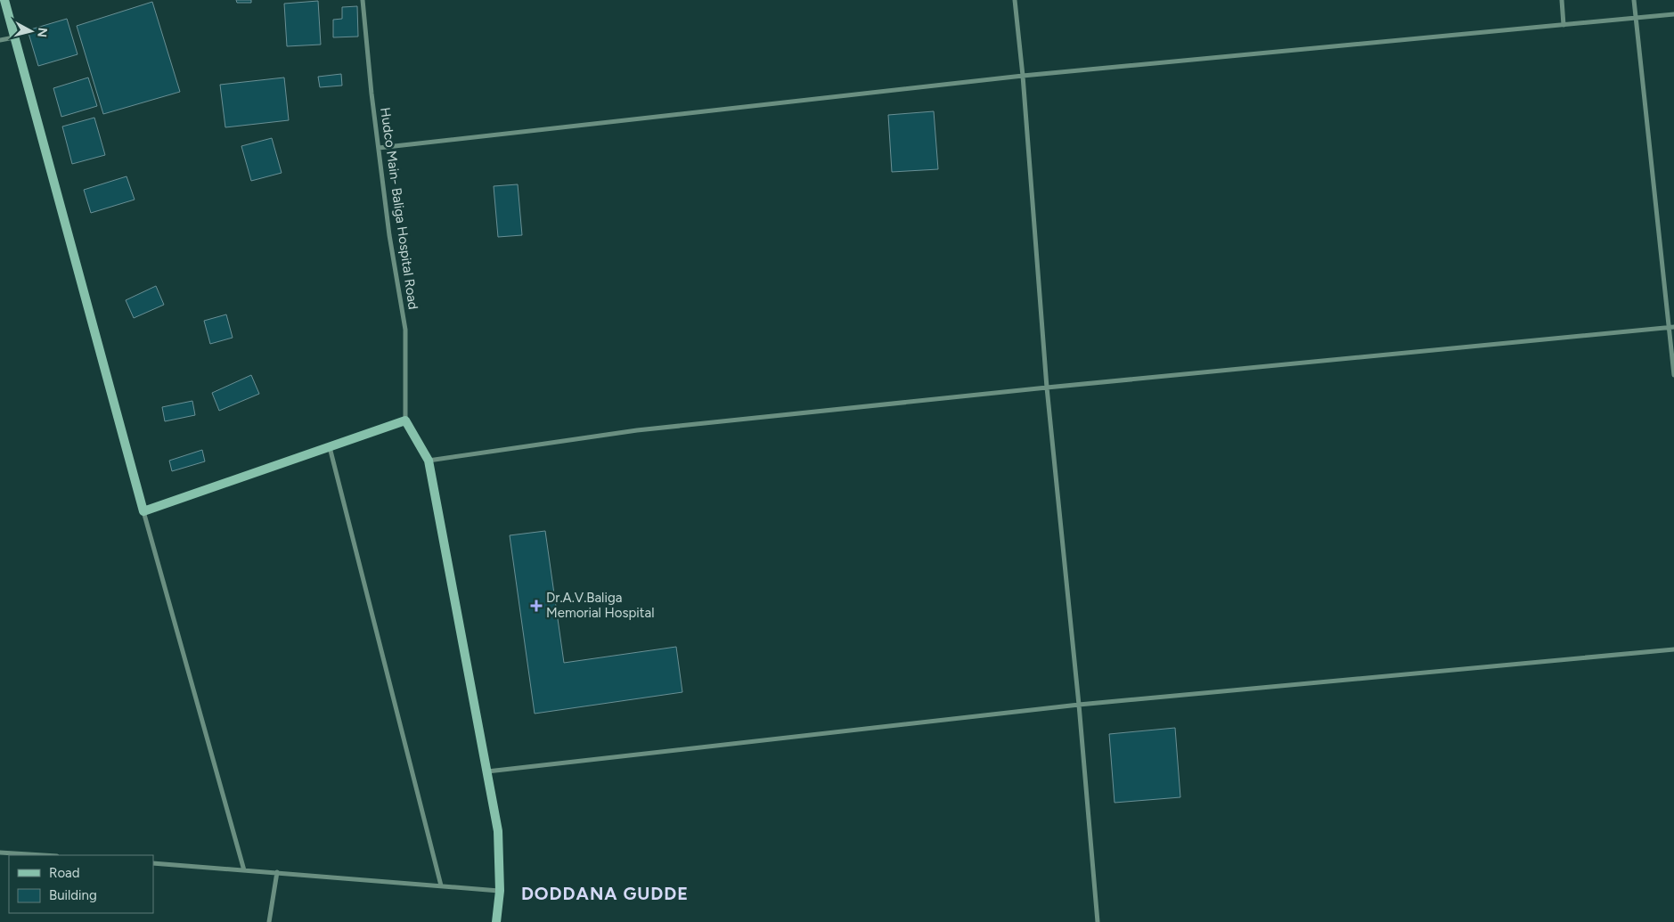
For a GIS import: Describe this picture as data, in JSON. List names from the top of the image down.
{
  "streets": {
    "street": ["Hudco Main- Baliga Hospital Road"]
  },
  "districts": ["DODDANA GUDDE"],
  "places": {
    "health": ["Dr.A.V.Baliga Memorial Hospital"]
  },
  "legend": ["Road", "Building"],
  "north": "right"
}
